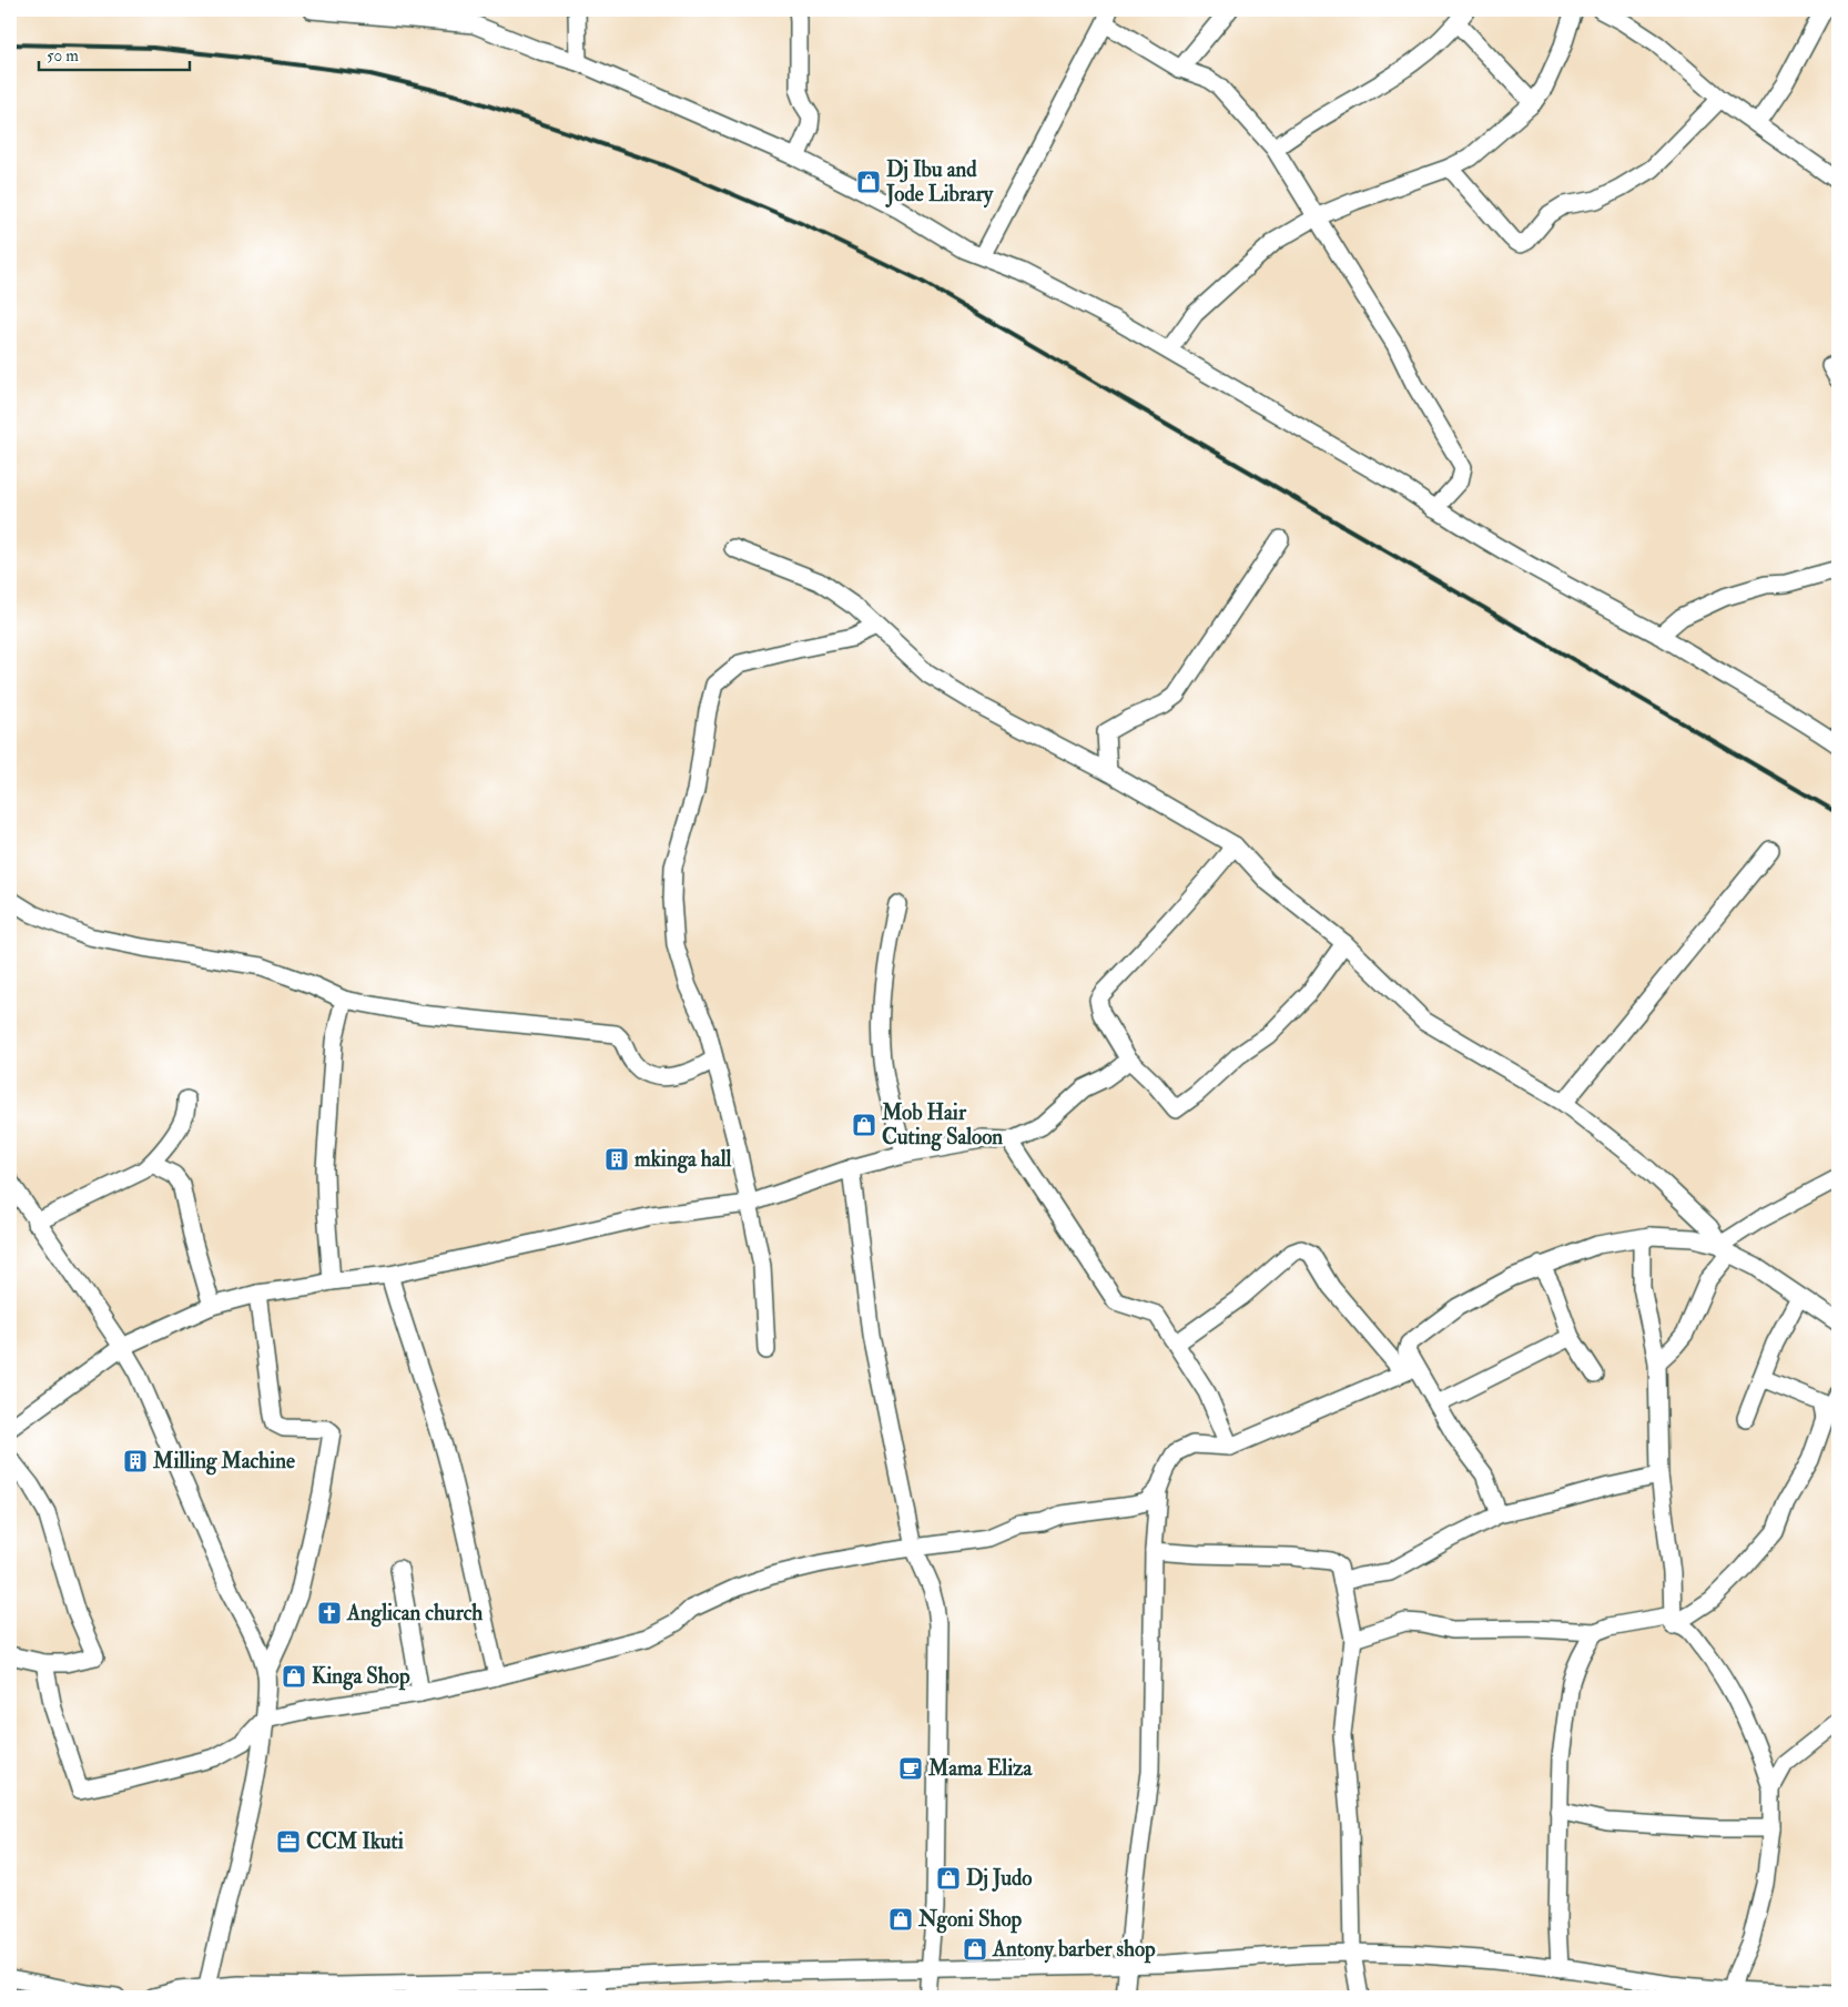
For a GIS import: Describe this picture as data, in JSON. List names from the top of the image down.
{
  "places": {
    "shop": [
      "Dj Ibu and Jode Library",
      "Mob Hair Cuting Saloon",
      "Kinga Shop",
      "Dj Judo",
      "Ngoni Shop",
      "Antony barber shop"
    ],
    "building": ["mkinga hall", "Milling Machine"],
    "church": ["Anglican church"],
    "cafe": ["Mama Eliza"],
    "office": ["CCM Ikuti"]
  },
  "scale_bar": "50 m"
}
